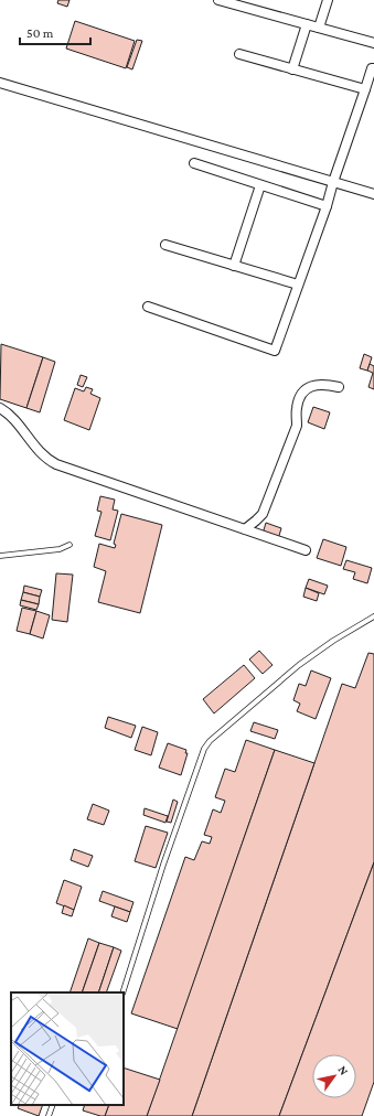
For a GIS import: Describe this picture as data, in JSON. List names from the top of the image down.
{
  "scale_bar": "50 m",
  "north": "top right"
}
